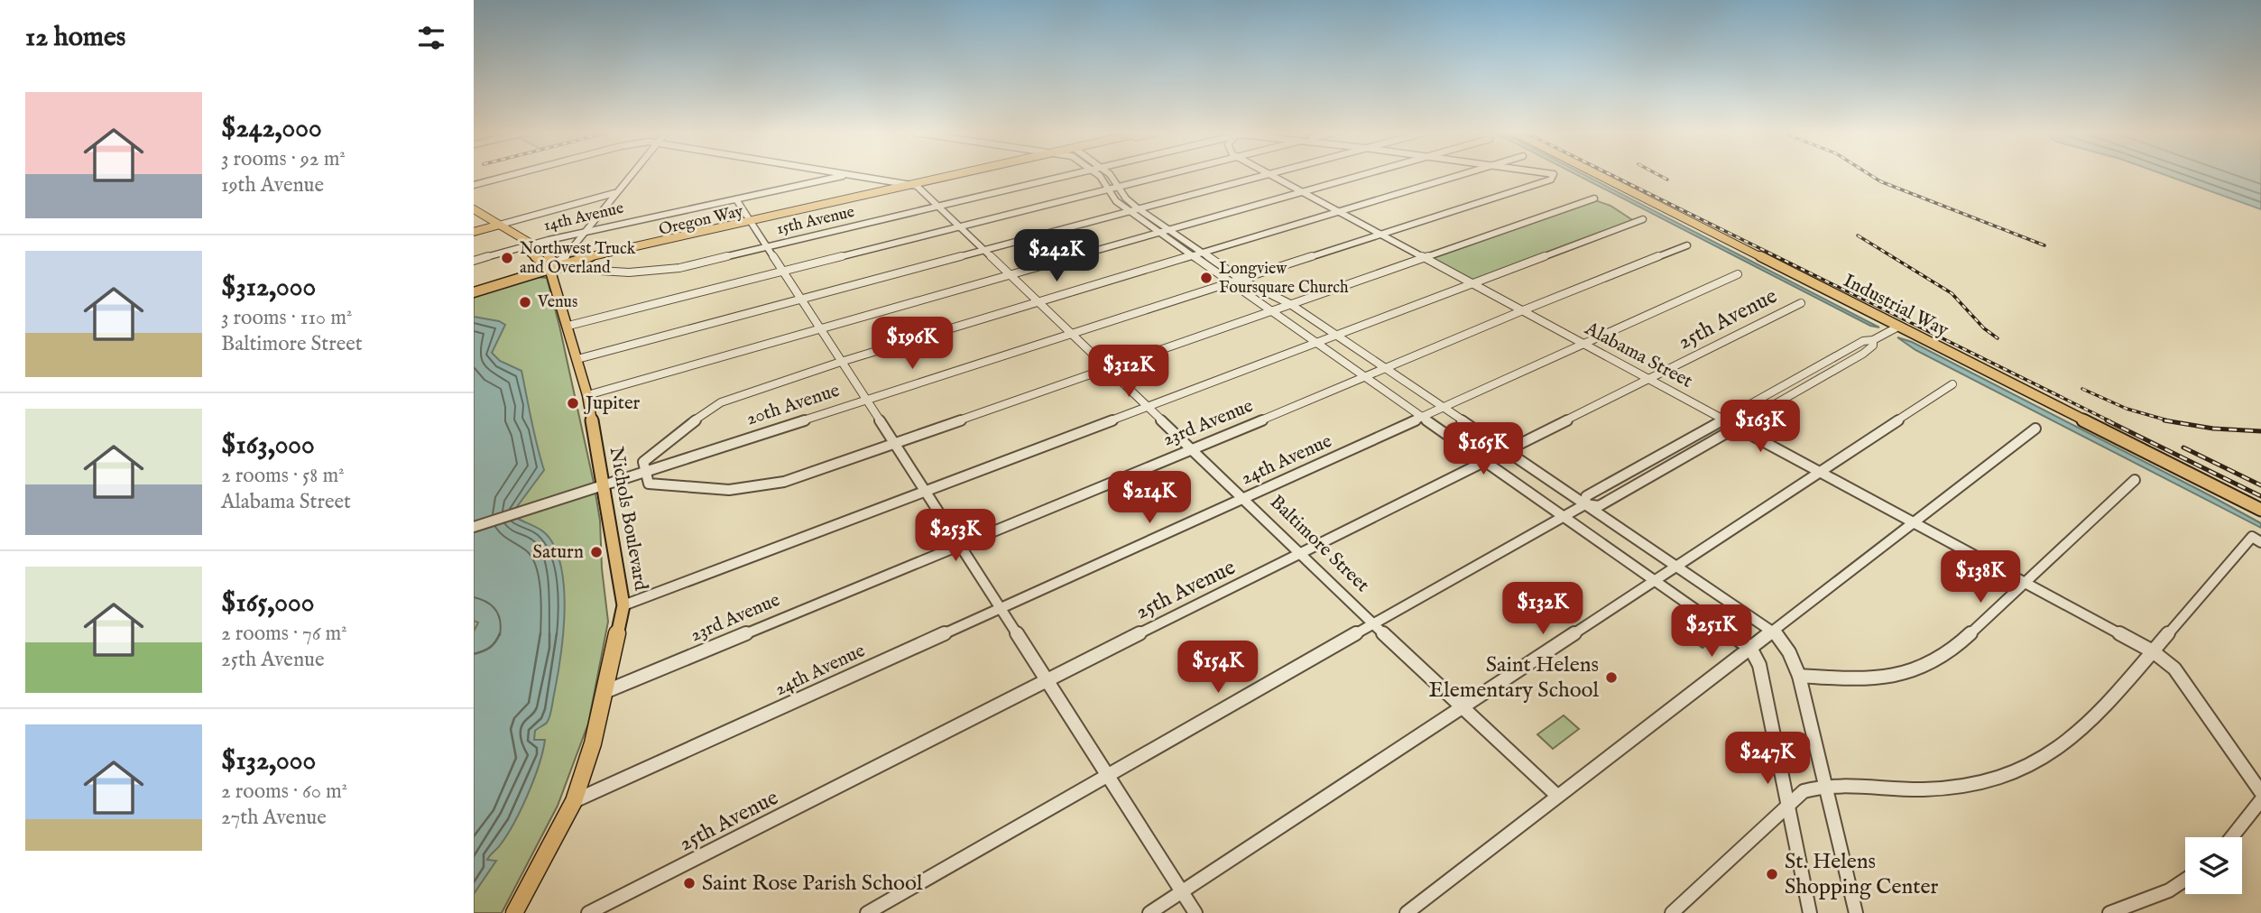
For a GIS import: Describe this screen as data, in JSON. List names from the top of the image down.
{
  "streets": {
    "main road": [
      "Oregon Way",
      "15th Avenue",
      "Industrial Way",
      "Nichols Boulevard"
    ],
    "street": [
      "14th Avenue",
      "25th Avenue",
      "Alabama Street",
      "20th Avenue",
      "23rd Avenue",
      "24th Avenue",
      "Baltimore Street"
    ]
  },
  "crossings": [
    ["14th Avenue", "Nichols Boulevard"],
    ["Oregon Way", "15th Avenue"],
    ["Oregon Way", "Nichols Boulevard"],
    ["Oregon Way", "Baltimore Street"],
    ["15th Avenue", "Nichols Boulevard"],
    ["15th Avenue", "Baltimore Street"],
    ["25th Avenue", "Alabama Street"],
    ["25th Avenue", "Baltimore Street"],
    ["Alabama Street", "20th Avenue"],
    ["Alabama Street", "23rd Avenue"],
    ["Alabama Street", "24th Avenue"],
    ["20th Avenue", "Nichols Boulevard"],
    ["20th Avenue", "Baltimore Street"],
    ["23rd Avenue", "Nichols Boulevard"],
    ["23rd Avenue", "Baltimore Street"],
    ["24th Avenue", "Nichols Boulevard"],
    ["24th Avenue", "Baltimore Street"]
  ],
  "places": [
    "Northwest Truck and Overland",
    "Longview Foursquare Church",
    "Venus",
    "Jupiter",
    "Saturn",
    "Saint Helens Elementary School",
    "St. Helens Shopping Center",
    "Saint Rose Parish School"
  ],
  "page": {
    "heading": "12 homes",
    "list": [
      {
        "name": "$242,000",
        "note": "3 rooms · 92 m² · 19th Avenue"
      },
      {
        "name": "$312,000",
        "note": "3 rooms · 110 m² · Baltimore Street"
      },
      {
        "name": "$163,000",
        "note": "2 rooms · 58 m² · Alabama Street"
      },
      {
        "name": "$165,000",
        "note": "2 rooms · 76 m² · 25th Avenue"
      },
      {
        "name": "$132,000",
        "note": "2 rooms · 60 m² · 27th Avenue"
      }
    ],
    "price": [
      "$242K",
      "$196K",
      "$312K",
      "$163K",
      "$165K",
      "$214K",
      "$253K",
      "$138K",
      "$132K",
      "$251K",
      "$154K",
      "$247K"
    ]
  }
}
